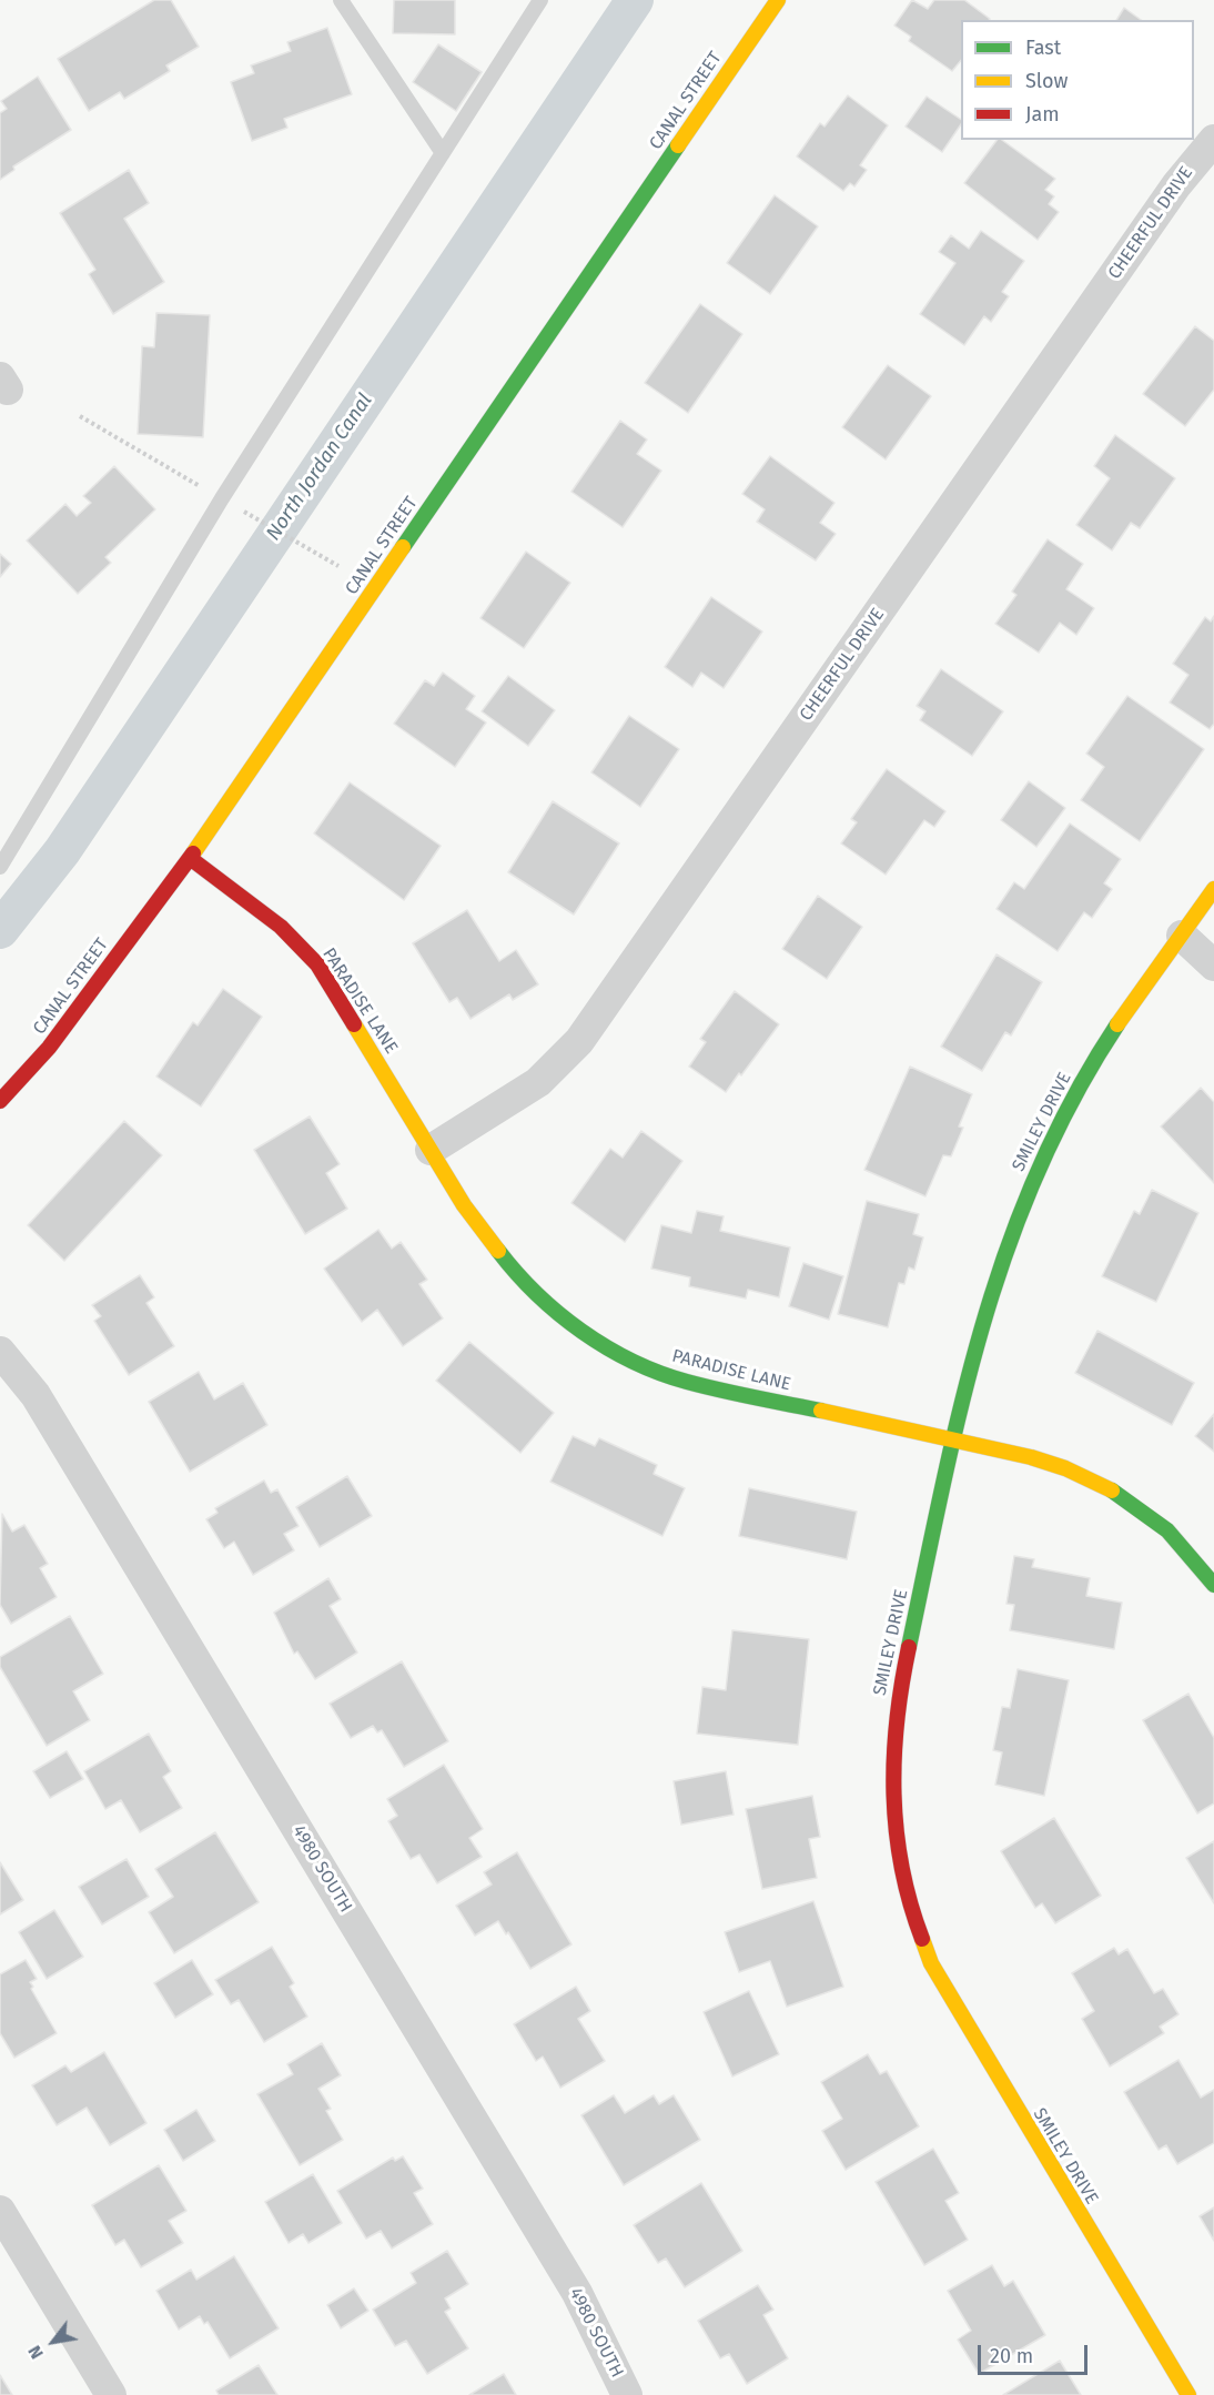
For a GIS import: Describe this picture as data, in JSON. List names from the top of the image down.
{
  "streets": {
    "street": [
      "CANAL STREET",
      "CHEERFUL DRIVE",
      "PARADISE LANE",
      "SMILEY DRIVE",
      "4980 SOUTH"
    ]
  },
  "crossings": [
    ["CANAL STREET", "PARADISE LANE"],
    ["CHEERFUL DRIVE", "PARADISE LANE"],
    ["PARADISE LANE", "SMILEY DRIVE"]
  ],
  "water": ["North Jordan Canal"],
  "legend": ["Fast", "Slow", "Jam"],
  "scale_bar": "20 m",
  "north": "bottom left"
}
